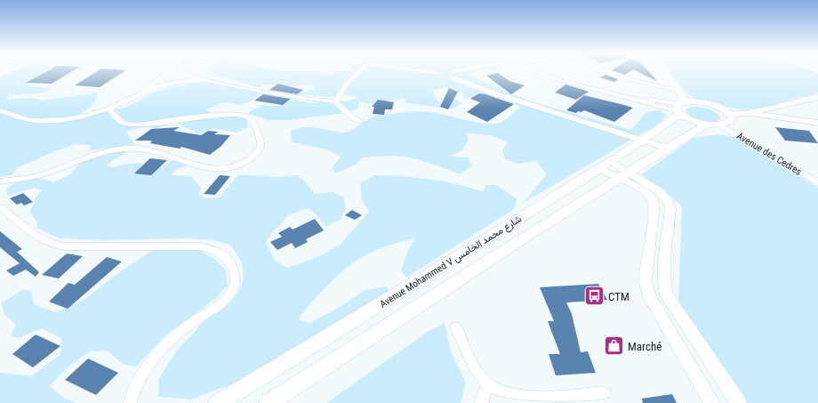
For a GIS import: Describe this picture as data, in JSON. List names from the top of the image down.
{
  "streets": {
    "main road": ["Avenue Mohammed V شارع محمد الخامس"],
    "street": ["Avenue des Cedres"]
  },
  "crossings": [
    ["Avenue des Cedres", "Avenue Mohammed V شارع محمد الخامس"]
  ],
  "places": {
    "bus stop": ["CTM"],
    "shop": ["Marché"]
  }
}
